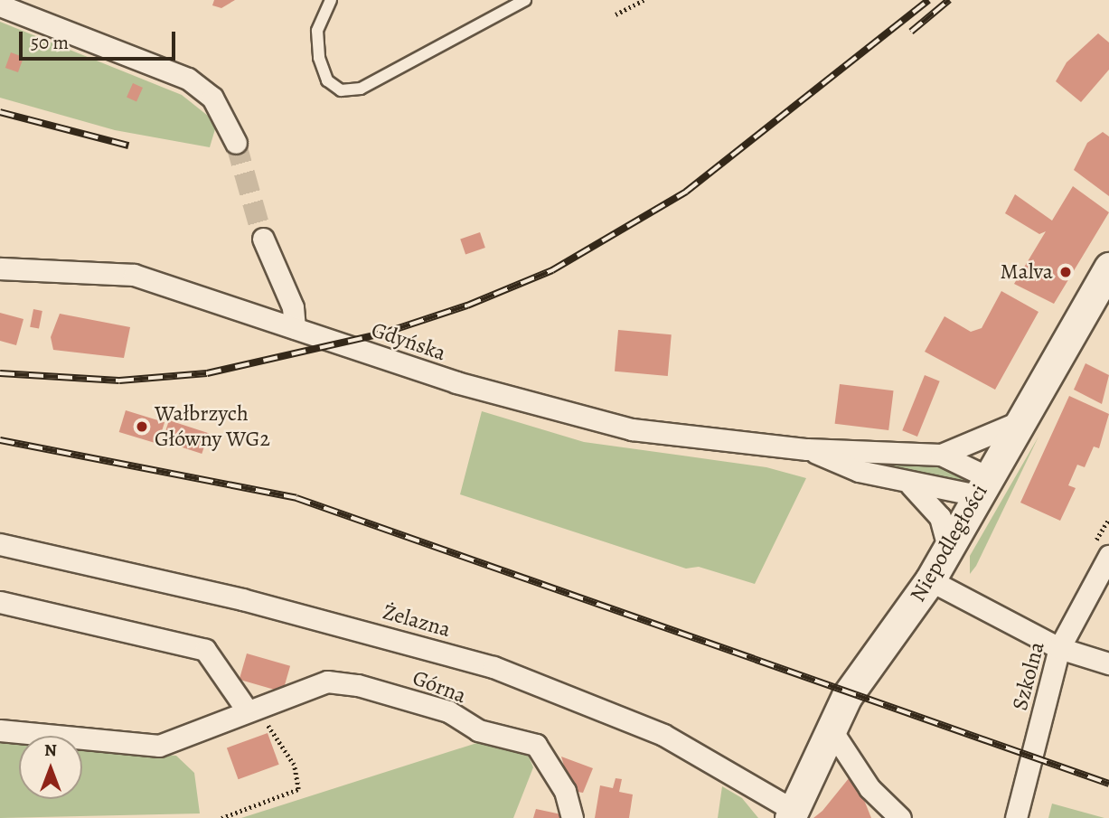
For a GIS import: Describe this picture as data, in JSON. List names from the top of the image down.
{
  "streets": {
    "main road": ["Niepodległości"],
    "street": [
      "Gdyńska",
      "Żelazna",
      "Szkolna",
      "Górna"
    ]
  },
  "crossings": [
    ["Gdyńska", "Niepodległości"],
    ["Niepodległości", "Żelazna"]
  ],
  "places": ["Malva", "Wałbrzych Główny WG2"],
  "scale_bar": "50 m",
  "north": "top"
}
